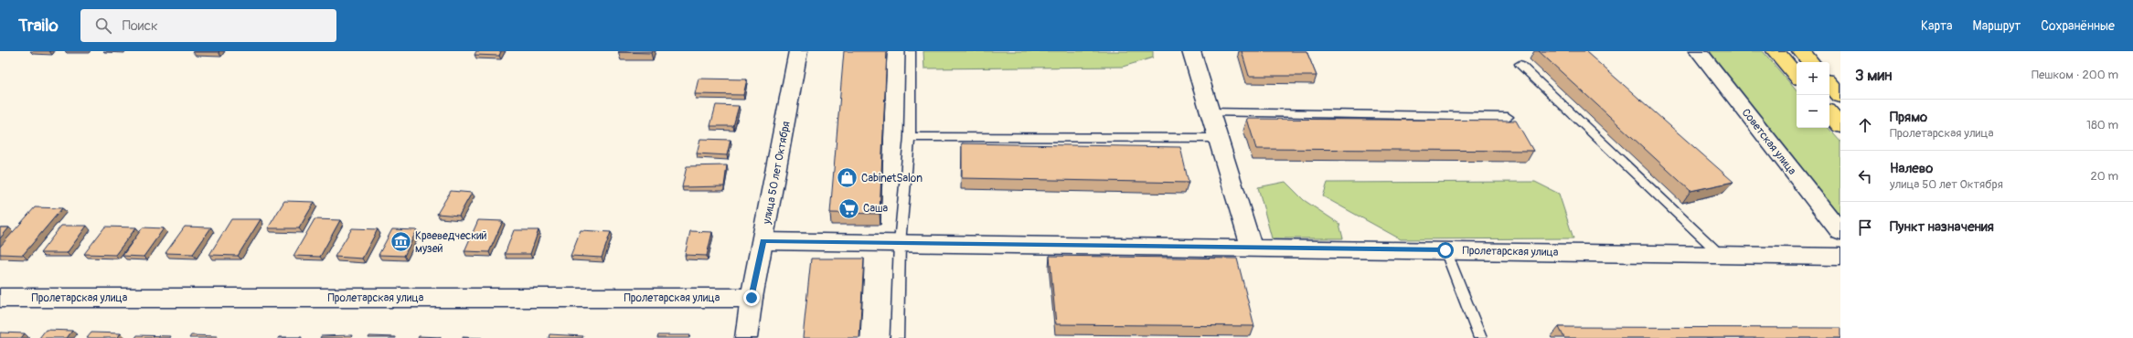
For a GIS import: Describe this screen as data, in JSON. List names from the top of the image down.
{
  "streets": {
    "street": ["Советская улица", "улица 50 лет Октября", "Пролетарская улица"]
  },
  "crossings": [
    ["улица 50 лет Октября", "Пролетарская улица"]
  ],
  "places": {
    "shop": ["CabinetSalon"],
    "supermarket": ["Саша"],
    "museum": ["Краеведческий музей"]
  },
  "page": {
    "header": "Trailo",
    "search": "Поиск",
    "nav": ["Карта", "Маршрут", "Сохранённые"],
    "heading": ["3 мин", "Пешком · 200 m"],
    "map_buttons": ["+", "−"],
    "list": [
      ["Прямо", "Пролетарская улица", "180 m"],
      ["Налево", "улица 50 лет Октября", "20 m"],
      "Пункт назначения"
    ]
  }
}
